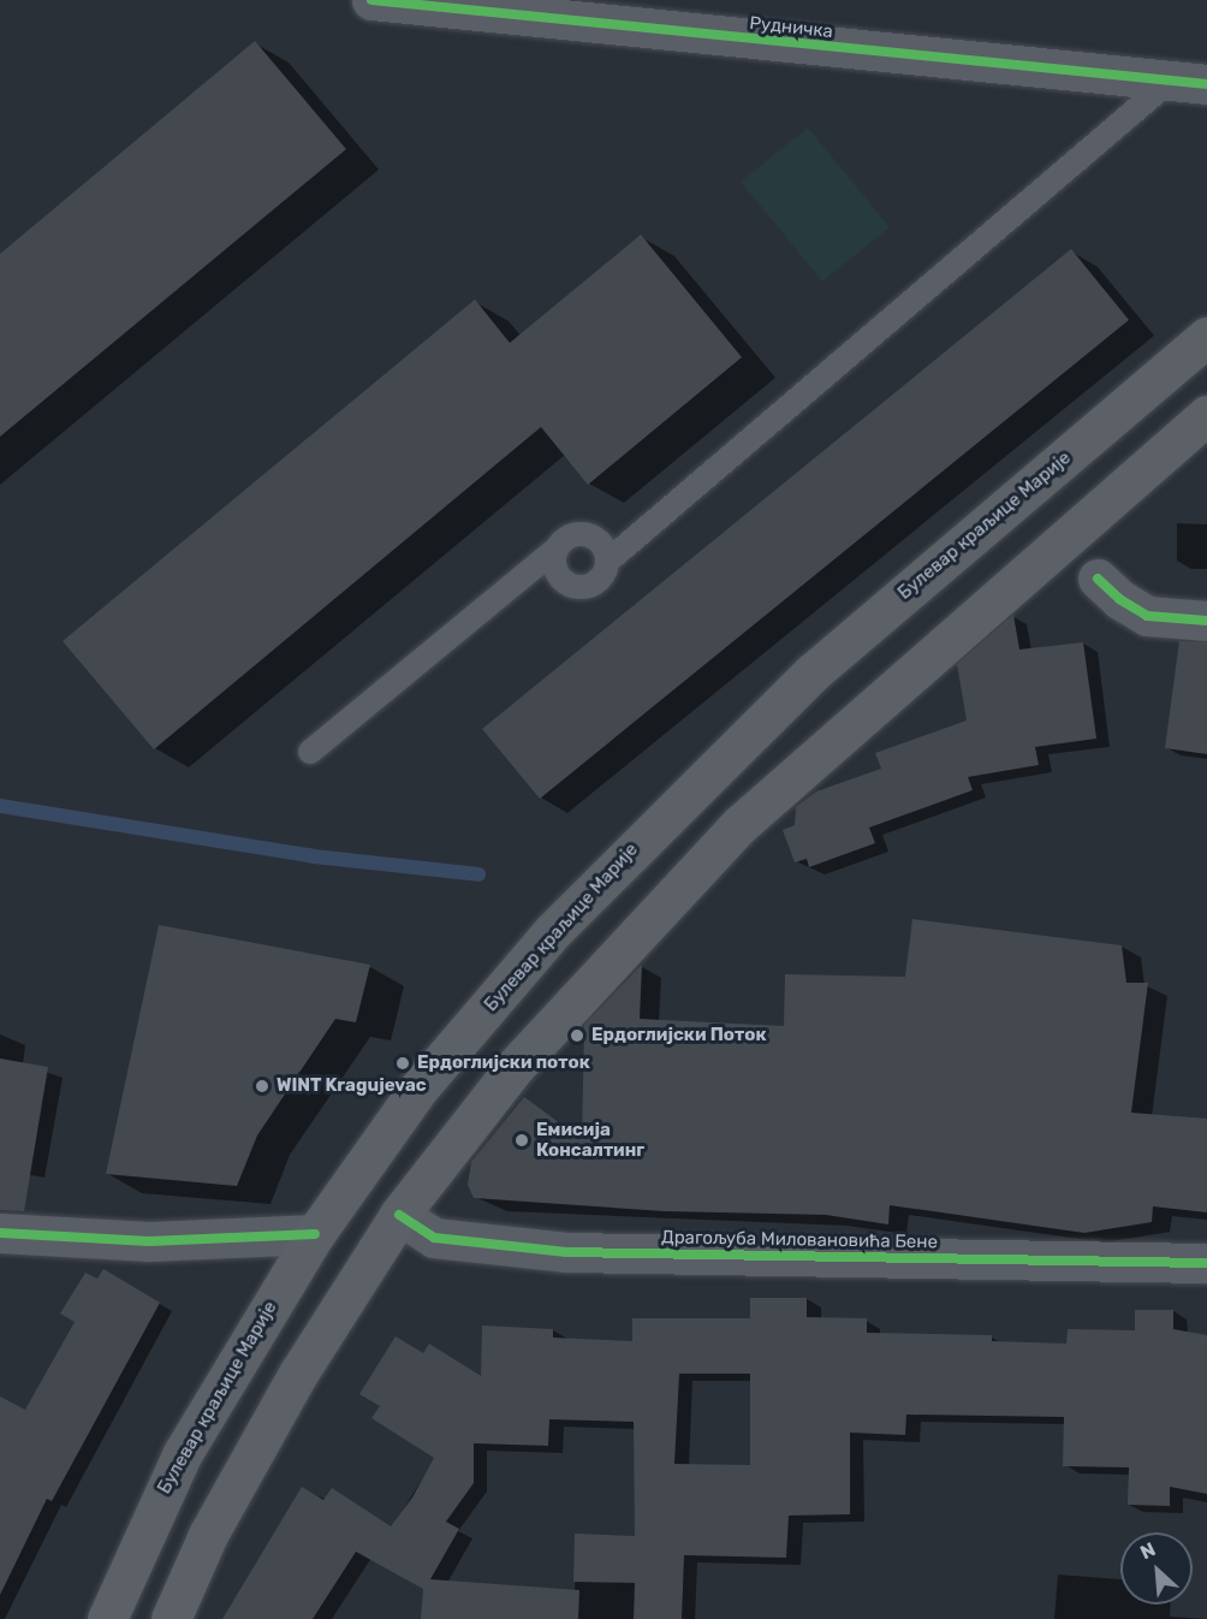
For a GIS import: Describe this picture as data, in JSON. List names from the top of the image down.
{
  "streets": {
    "main road": ["Булевар краљице Марије"],
    "street": ["Рудничка", "Драгољуба Миловановића Бене"]
  },
  "places": [
    "Ердоглијски Поток",
    "Ердоглијски поток",
    "WINT Kragujevac",
    "Емисија Консалтинг"
  ],
  "north": "top left"
}
